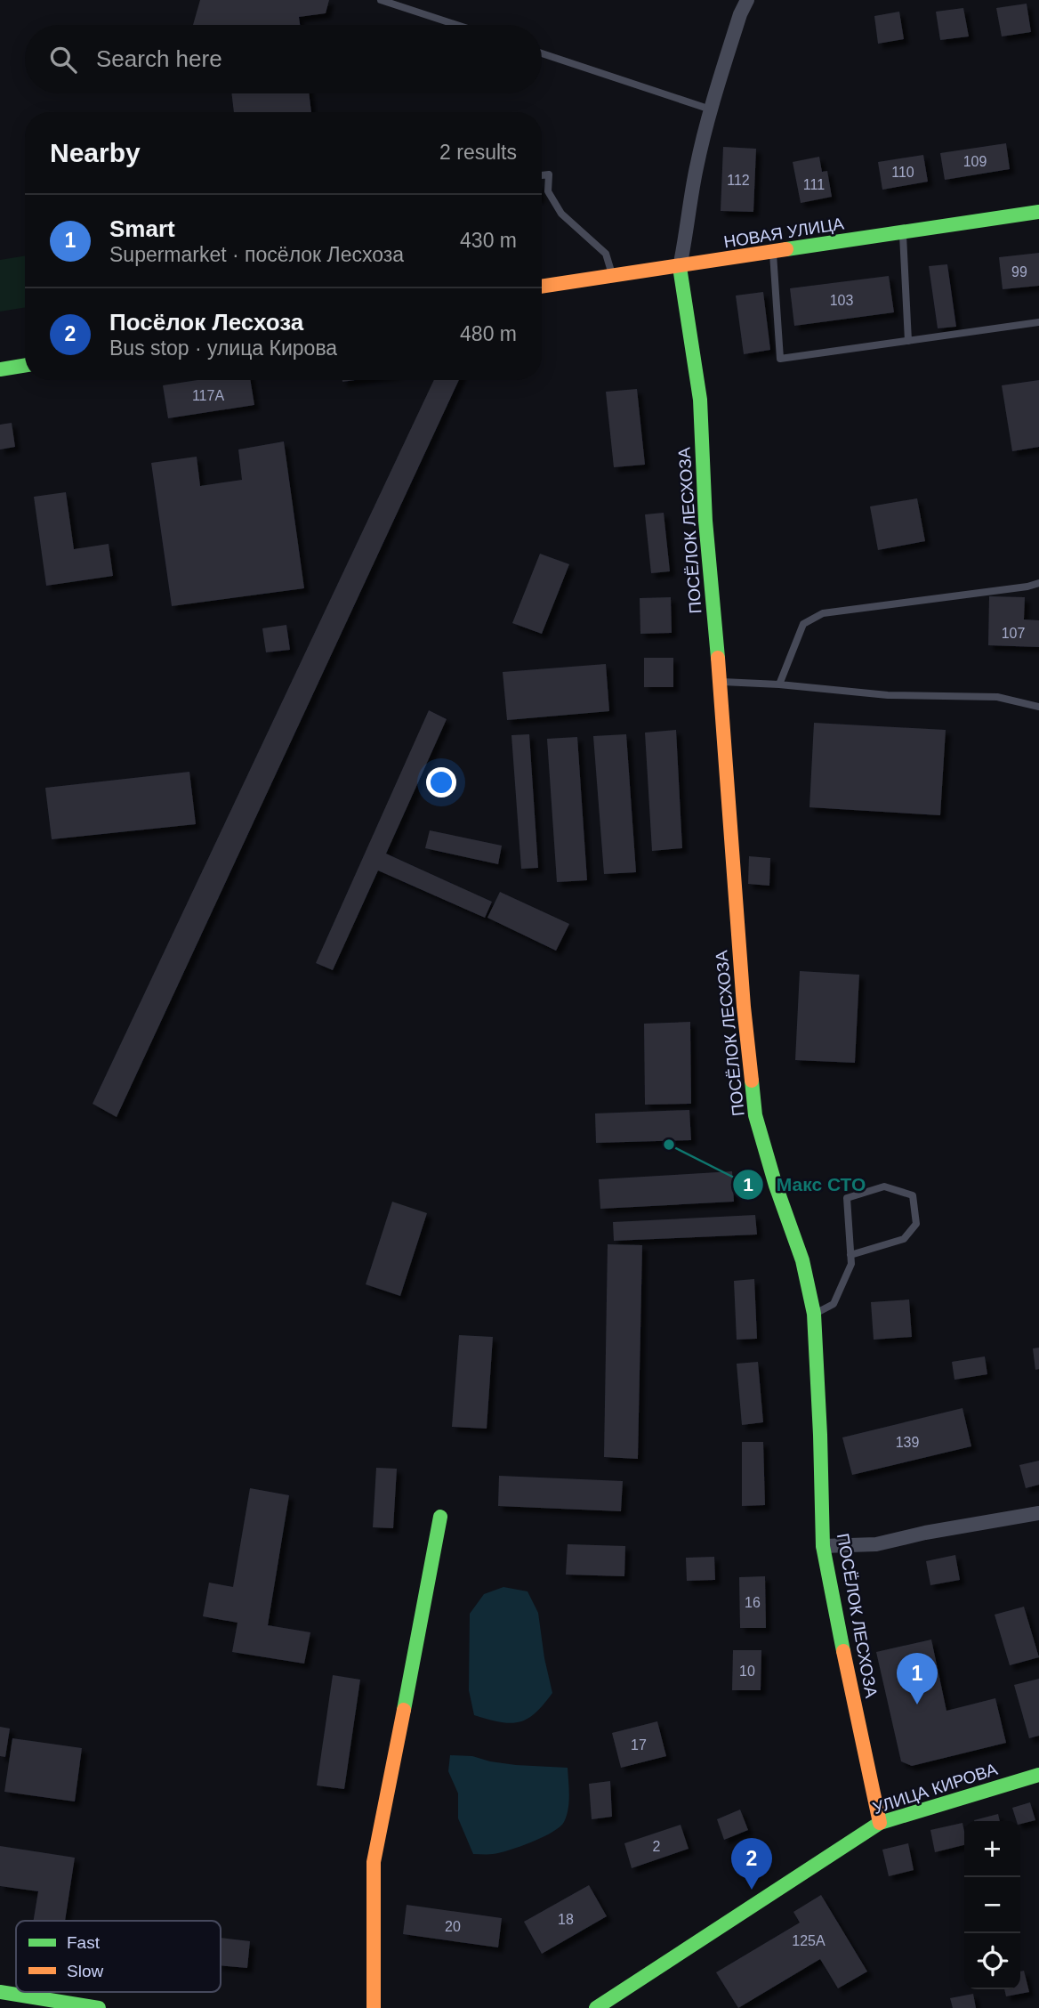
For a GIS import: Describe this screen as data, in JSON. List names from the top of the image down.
{
  "streets": {
    "street": ["НОВАЯ УЛИЦА", "ПОСЁЛОК ЛЕСХОЗА", "УЛИЦА КИРОВА"]
  },
  "crossings": [
    ["НОВАЯ УЛИЦА", "ПОСЁЛОК ЛЕСХОЗА"],
    ["ПОСЁЛОК ЛЕСХОЗА", "УЛИЦА КИРОВА"]
  ],
  "places": ["Макс СТО"],
  "house_numbers": [
    "109",
    "110",
    "112",
    "111",
    "99",
    "103",
    "117А",
    "107",
    "139",
    "16",
    "10",
    "17",
    "2",
    "18",
    "20",
    "125А"
  ],
  "legend": ["Fast", "Slow"],
  "page": {
    "search": "Search here",
    "heading": ["Nearby", "2 results"],
    "list": [
      {
        "mark": "1",
        "name": "Smart",
        "note": "Supermarket · посёлок Лесхоза",
        "value": "430 m"
      },
      {
        "mark": "2",
        "name": "Посёлок Лесхоза",
        "note": "Bus stop · улица Кирова",
        "value": "480 m"
      }
    ],
    "pins": ["1", "2"],
    "map_buttons": ["+", "−"]
  }
}
